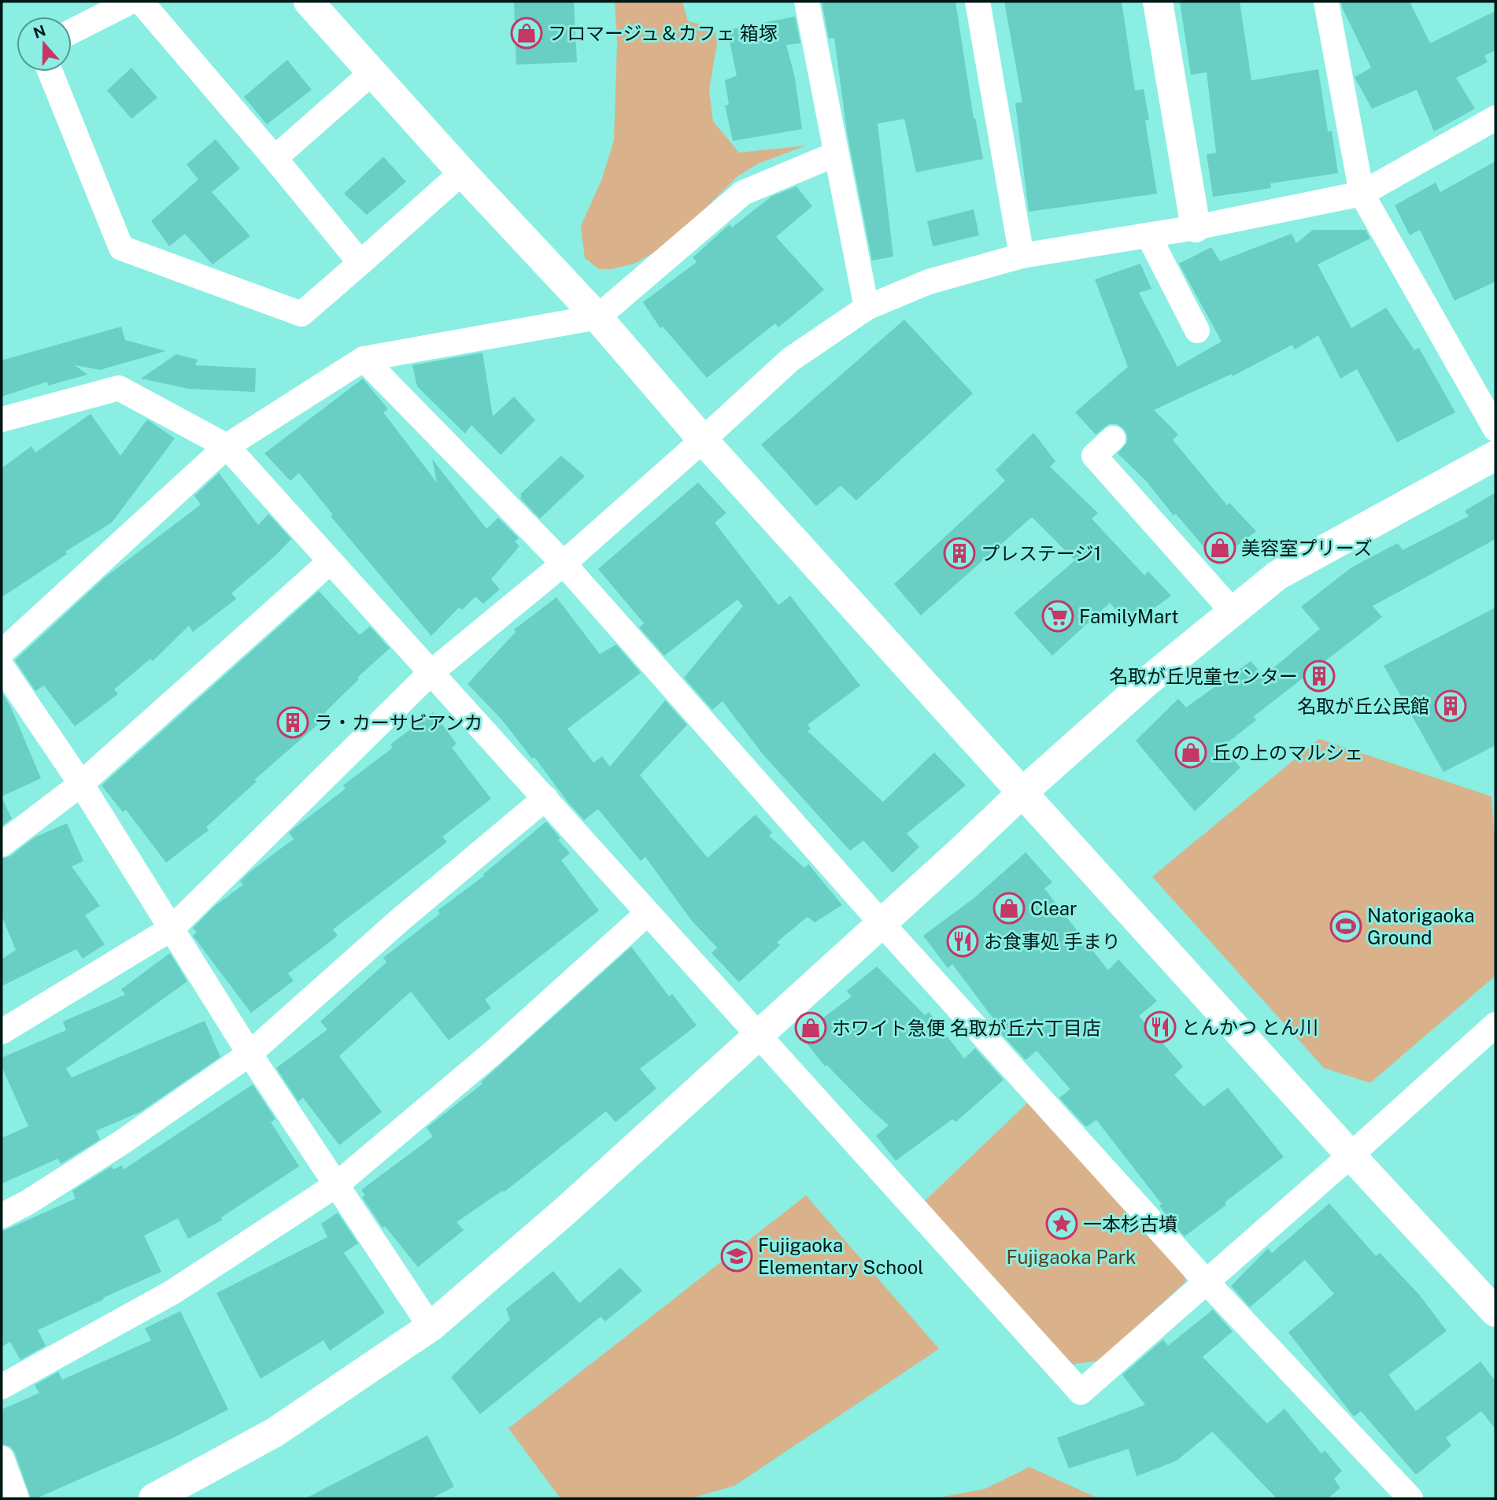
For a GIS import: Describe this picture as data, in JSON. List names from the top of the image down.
{
  "parks": ["Fujigaoka Park"],
  "places": {
    "shop": [
      "フロマージュ＆カフェ 箱塚",
      "美容室プリーズ",
      "丘の上のマルシェ",
      "Clear",
      "ホワイト急便 名取が丘六丁目店"
    ],
    "building": [
      "プレステージ1",
      "名取が丘児童センター",
      "名取が丘公民館",
      "ラ・カーサビアンカ"
    ],
    "supermarket": ["FamilyMart"],
    "sports": ["Natorigaoka Ground"],
    "restaurant": ["お食事処 手まり", "とんかつ とん川"],
    "place": ["一本杉古墳"],
    "school or university": ["Fujigaoka Elementary School"]
  },
  "north": "top"
}
